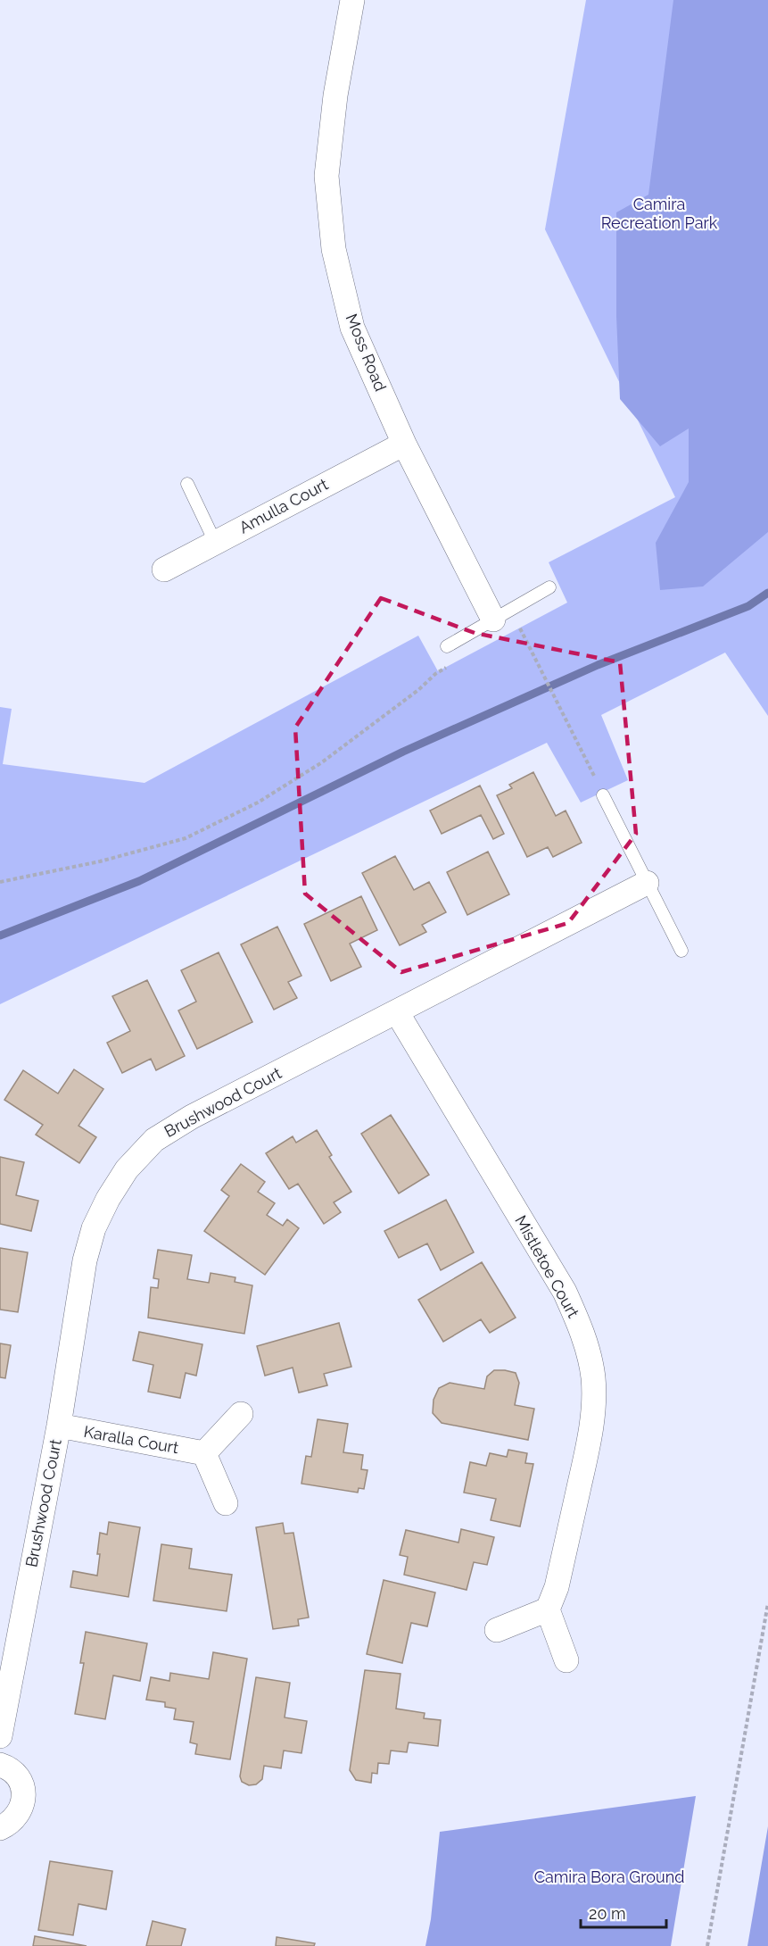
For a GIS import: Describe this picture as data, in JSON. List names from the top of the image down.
{
  "streets": {
    "street": [
      "Moss Road",
      "Amulla Court",
      "Brushwood Court",
      "Mistletoe Court",
      "Karalla Court"
    ]
  },
  "crossings": [
    ["Moss Road", "Amulla Court"],
    ["Brushwood Court", "Mistletoe Court"],
    ["Brushwood Court", "Karalla Court"]
  ],
  "parks": ["Camira Recreation Park", "Camira Bora Ground"],
  "scale_bar": "20 m"
}
